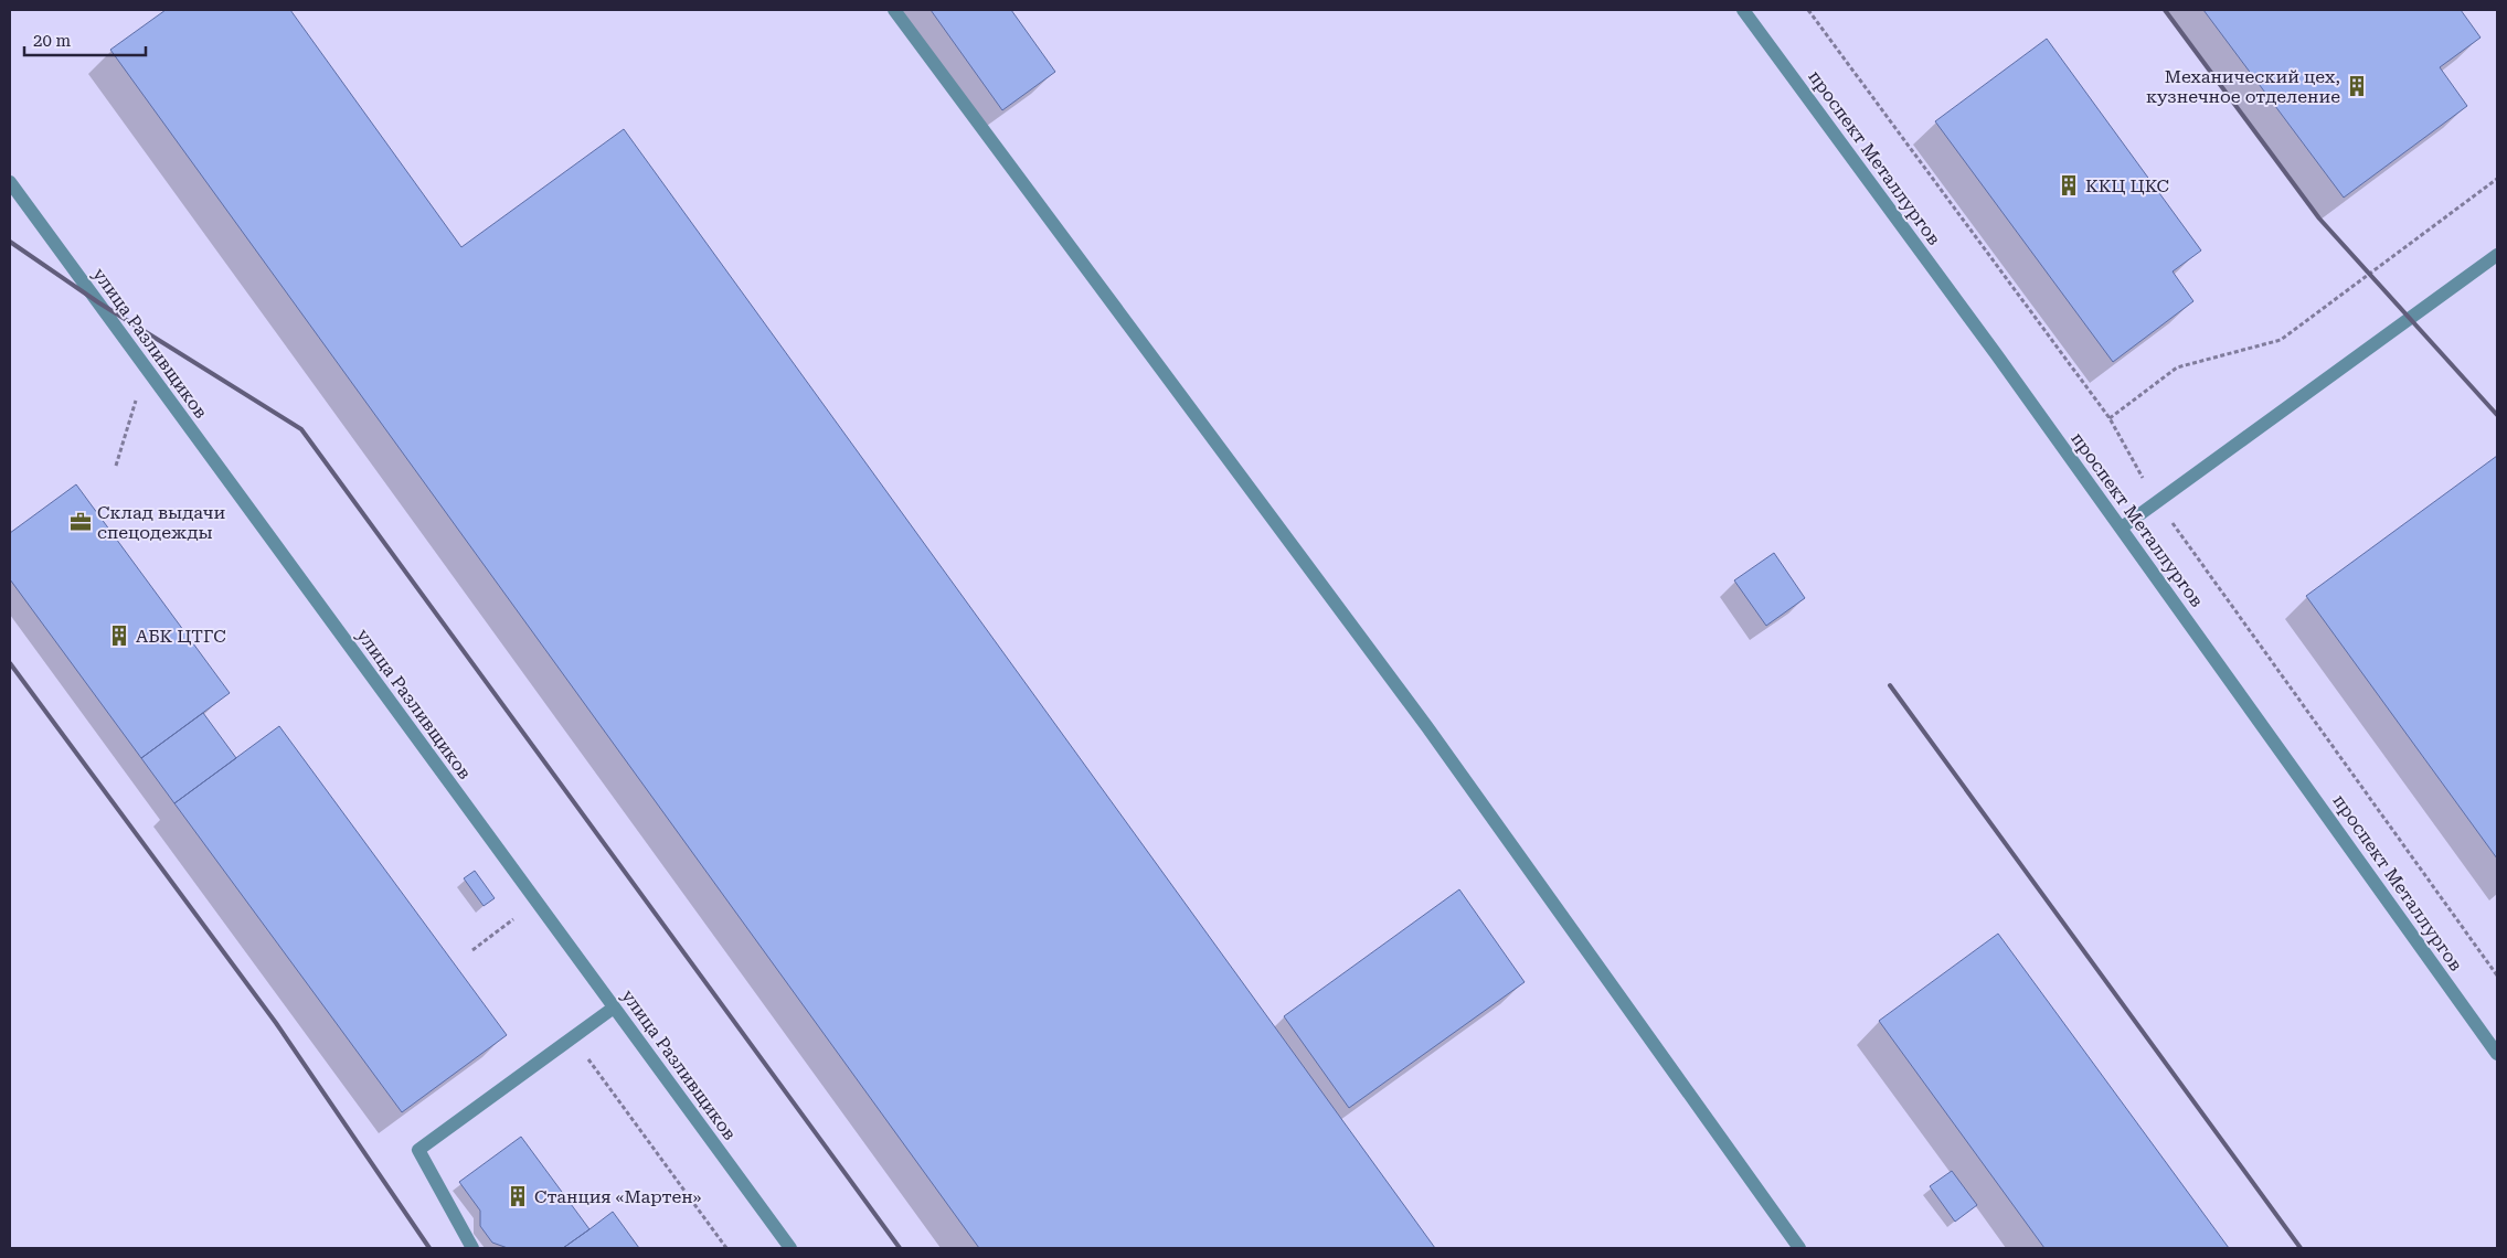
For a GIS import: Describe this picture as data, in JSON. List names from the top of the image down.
{
  "streets": {
    "street": ["проспект Металлургов", "улица Разливщиков"]
  },
  "places": {
    "building": [
      "Механический цех, кузнечное отделение",
      "ККЦ ЦКС",
      "АБК ЦТГС",
      "Станция «Мартен»"
    ],
    "office": ["Склад выдачи спецодежды"]
  },
  "scale_bar": "20 m"
}
